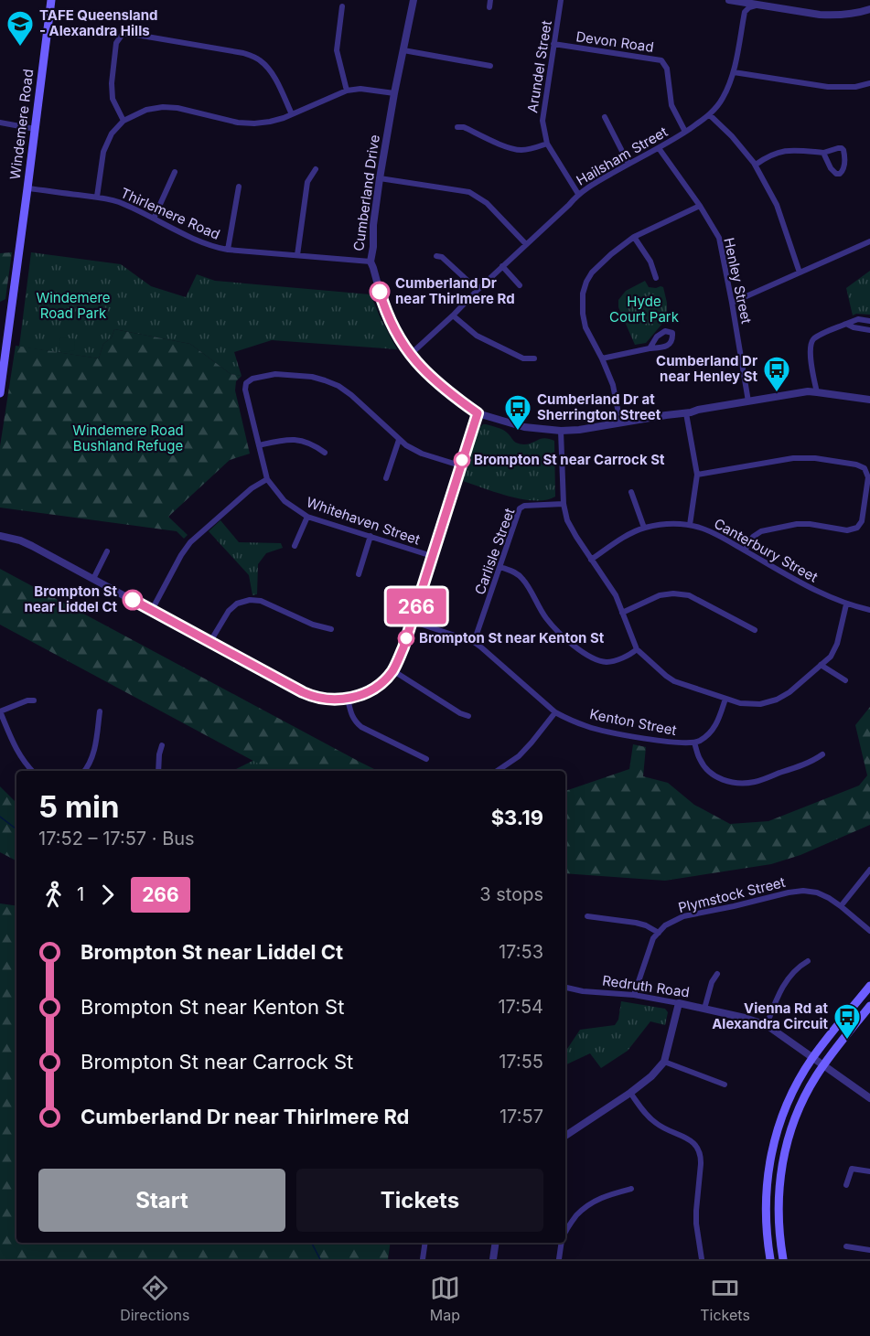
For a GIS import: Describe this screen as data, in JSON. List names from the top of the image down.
{
  "streets": {
    "main road": ["Windemere Road"],
    "street": [
      "Devon Road",
      "Arundel Street",
      "Hailsham Street",
      "Cumberland Drive",
      "Thirlemere Road",
      "Henley Street",
      "Whitehaven Street",
      "Canterbury Street",
      "Carlisle Street",
      "Kenton Street",
      "Plymstock Street",
      "Redruth Road"
    ]
  },
  "crossings": [
    ["Devon Road", "Arundel Street"],
    ["Devon Road", "Hailsham Street"],
    ["Arundel Street", "Hailsham Street"],
    ["Windemere Road", "Thirlemere Road"],
    ["Hailsham Street", "Cumberland Drive"],
    ["Hailsham Street", "Henley Street"],
    ["Cumberland Drive", "Thirlemere Road"],
    ["Cumberland Drive", "Henley Street"],
    ["Carlisle Street", "Kenton Street"],
    ["Plymstock Street", "Redruth Road"]
  ],
  "parks": ["Windemere Road Park", "Hyde Court Park", "Windemere Road Bushland Refuge"],
  "places": {
    "school or university": ["TAFE Queensland - Alexandra Hills"],
    "other": [
      "Cumberland Dr near Thirlmere Rd",
      "Brompton St near Carrock St",
      "Brompton St near Liddel Ct",
      "Brompton St near Kenton St"
    ],
    "bus stop": ["Cumberland Dr near Henley St", "Cumberland Dr at Sherrington Street", "Vienna Rd at Alexandra Circuit"]
  },
  "lines": ["bus line 266"],
  "page": {
    "on_map": "266",
    "heading": ["5 min", "17:52 – 17:57 · Bus", "$3.19"],
    "legs": ["1", "266", "3 stops"],
    "list": [
      {
        "name": "Brompton St near Liddel Ct",
        "value": "17:53"
      },
      {
        "name": "Brompton St near Kenton St",
        "value": "17:54"
      },
      {
        "name": "Brompton St near Carrock St",
        "value": "17:55"
      },
      {
        "name": "Cumberland Dr near Thirlmere Rd",
        "value": "17:57"
      }
    ],
    "buttons": ["Start", "Tickets"],
    "tabs": ["Directions", "Map", "Tickets"]
  }
}
